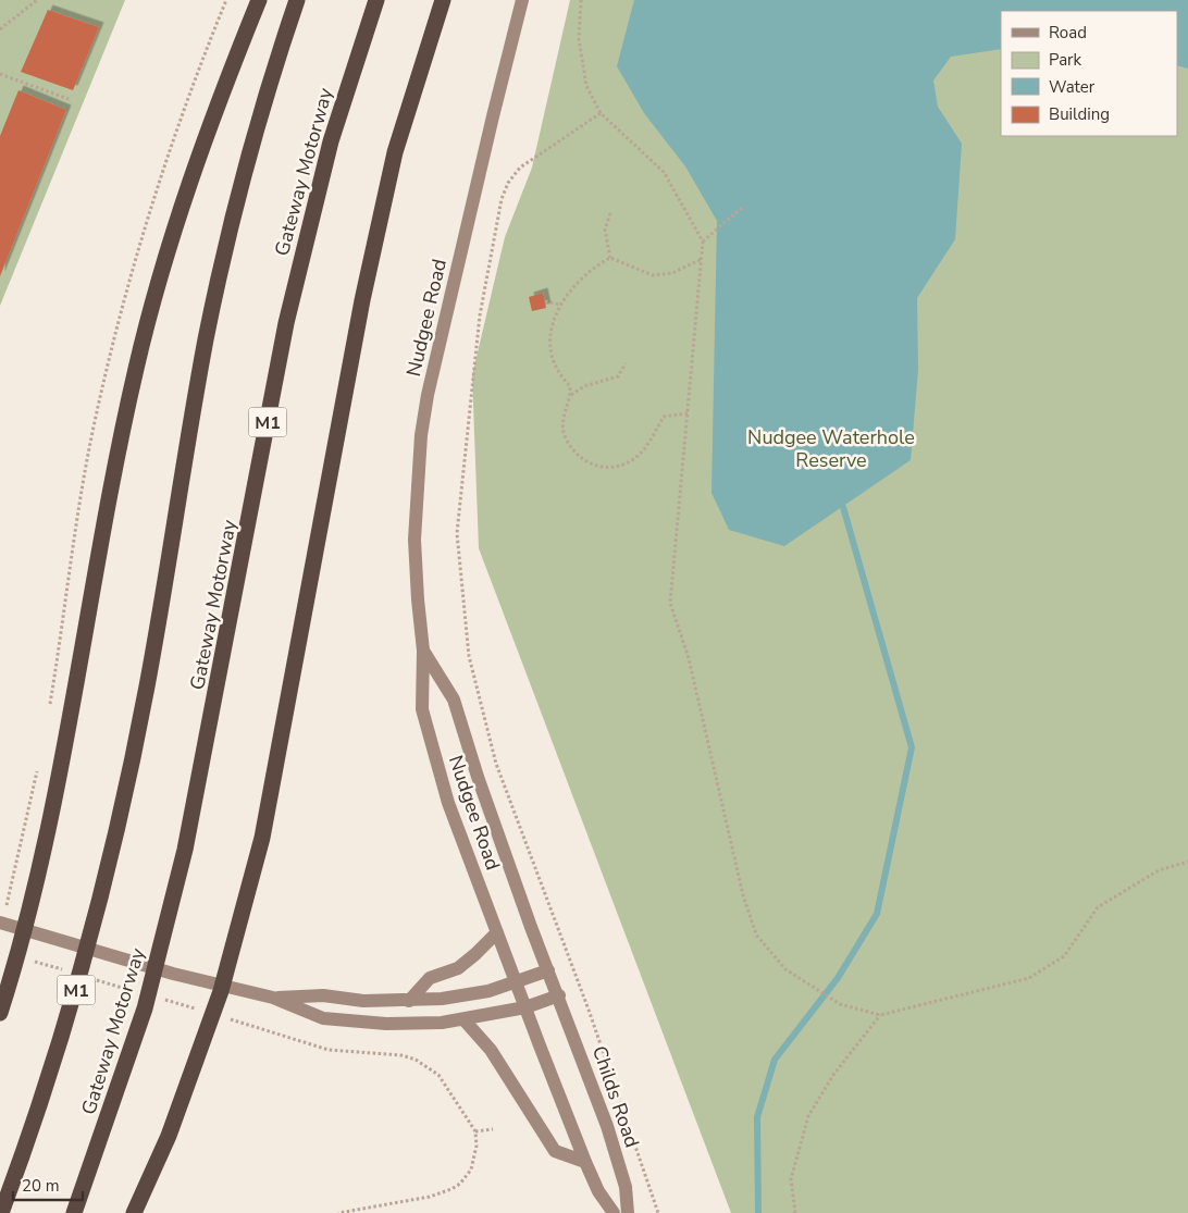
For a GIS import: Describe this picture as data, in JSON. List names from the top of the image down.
{
  "streets": {
    "highway": ["Gateway Motorway", "M1"],
    "main road": ["Nudgee Road", "Childs Road"]
  },
  "crossings": [
    ["Nudgee Road", "Childs Road"]
  ],
  "parks": ["Nudgee Waterhole Reserve"],
  "legend": [
    "Road",
    "Park",
    "Water",
    "Building"
  ],
  "scale_bar": "20 m"
}
